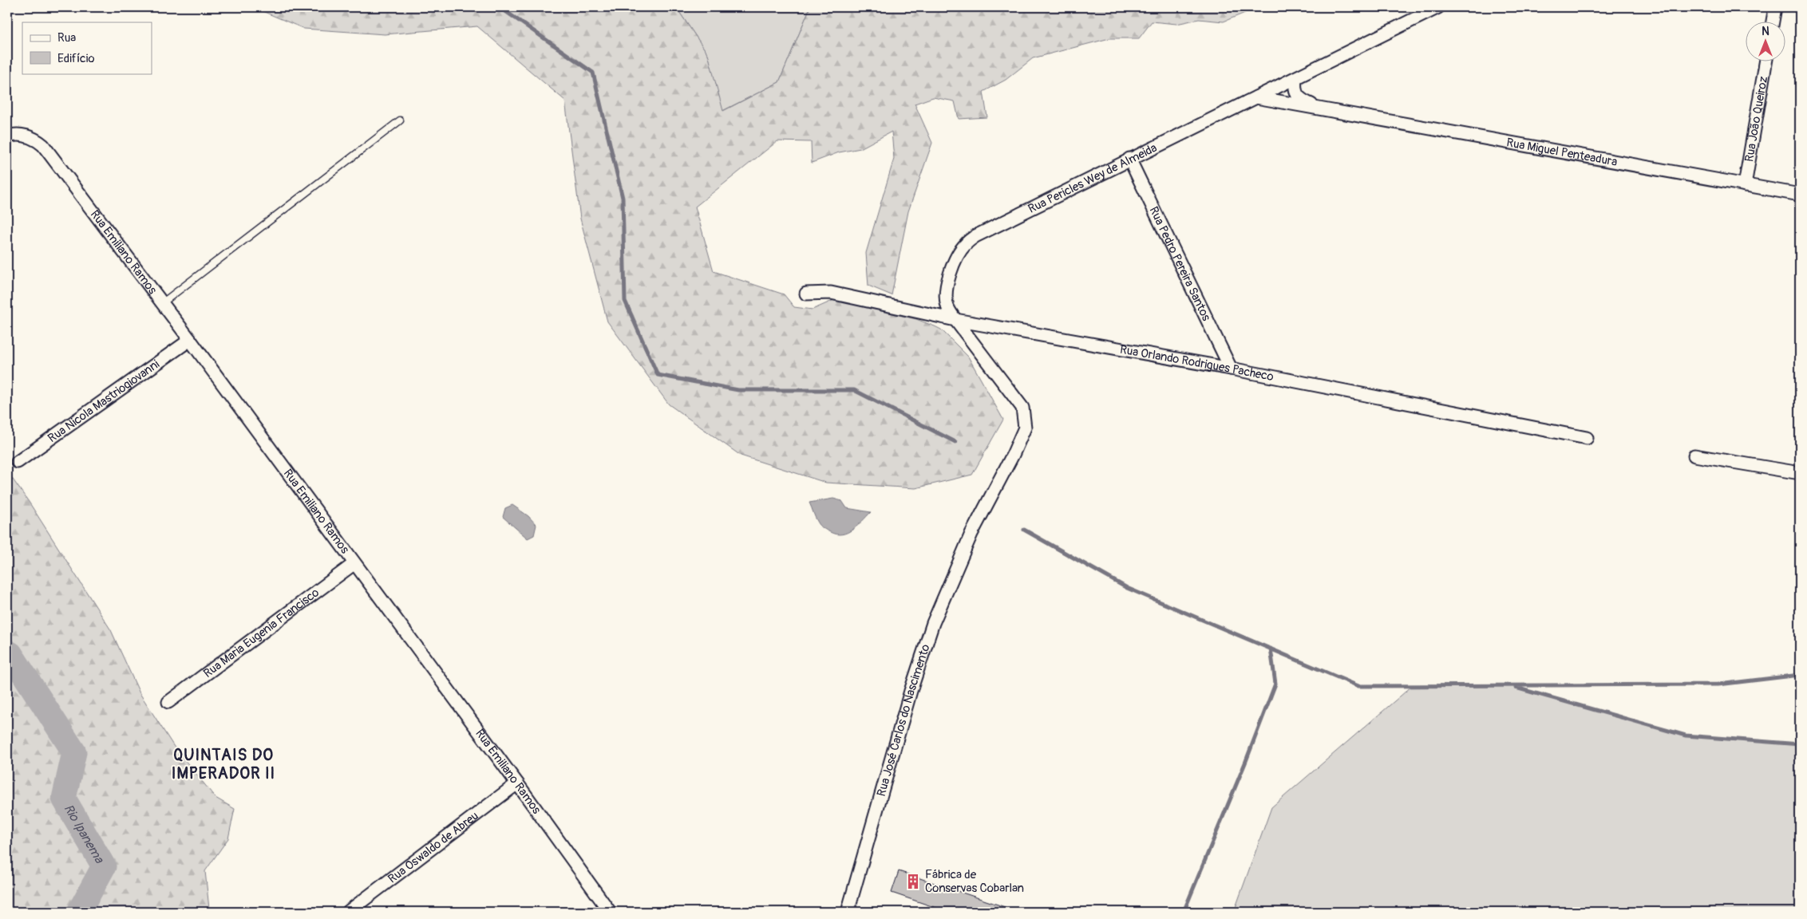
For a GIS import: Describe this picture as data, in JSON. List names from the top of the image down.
{
  "streets": {
    "street": [
      "Rua João Queiroz",
      "Rua Miguel Penteadura",
      "Rua Pericles Wey de Almeida",
      "Rua Emiliano Ramos",
      "Rua Pedro Pereira Santos",
      "Rua Orlando Rodrigues Pacheco",
      "Rua Nicola Mastriogiovanni",
      "Rua Maria Eugenia Francisco",
      "Rua José Carlos do Nascimento",
      "Rua Oswaldo de Abreu"
    ]
  },
  "crossings": [
    ["Rua João Queiroz", "Rua Miguel Penteadura"],
    ["Rua Miguel Penteadura", "Rua Pericles Wey de Almeida"],
    ["Rua Pericles Wey de Almeida", "Rua Pedro Pereira Santos"],
    ["Rua Pericles Wey de Almeida", "Rua Orlando Rodrigues Pacheco"],
    ["Rua Pericles Wey de Almeida", "Rua José Carlos do Nascimento"],
    ["Rua Emiliano Ramos", "Rua Nicola Mastriogiovanni"],
    ["Rua Emiliano Ramos", "Rua Maria Eugenia Francisco"],
    ["Rua Emiliano Ramos", "Rua Oswaldo de Abreu"],
    ["Rua Pedro Pereira Santos", "Rua Orlando Rodrigues Pacheco"]
  ],
  "districts": ["QUINTAIS DO IMPERADOR II"],
  "water": ["Rio Ipanema"],
  "places": {
    "building": ["Fábrica de Conservas Cobarlan"]
  },
  "legend": ["Rua", "Edifício"],
  "north": "top"
}
